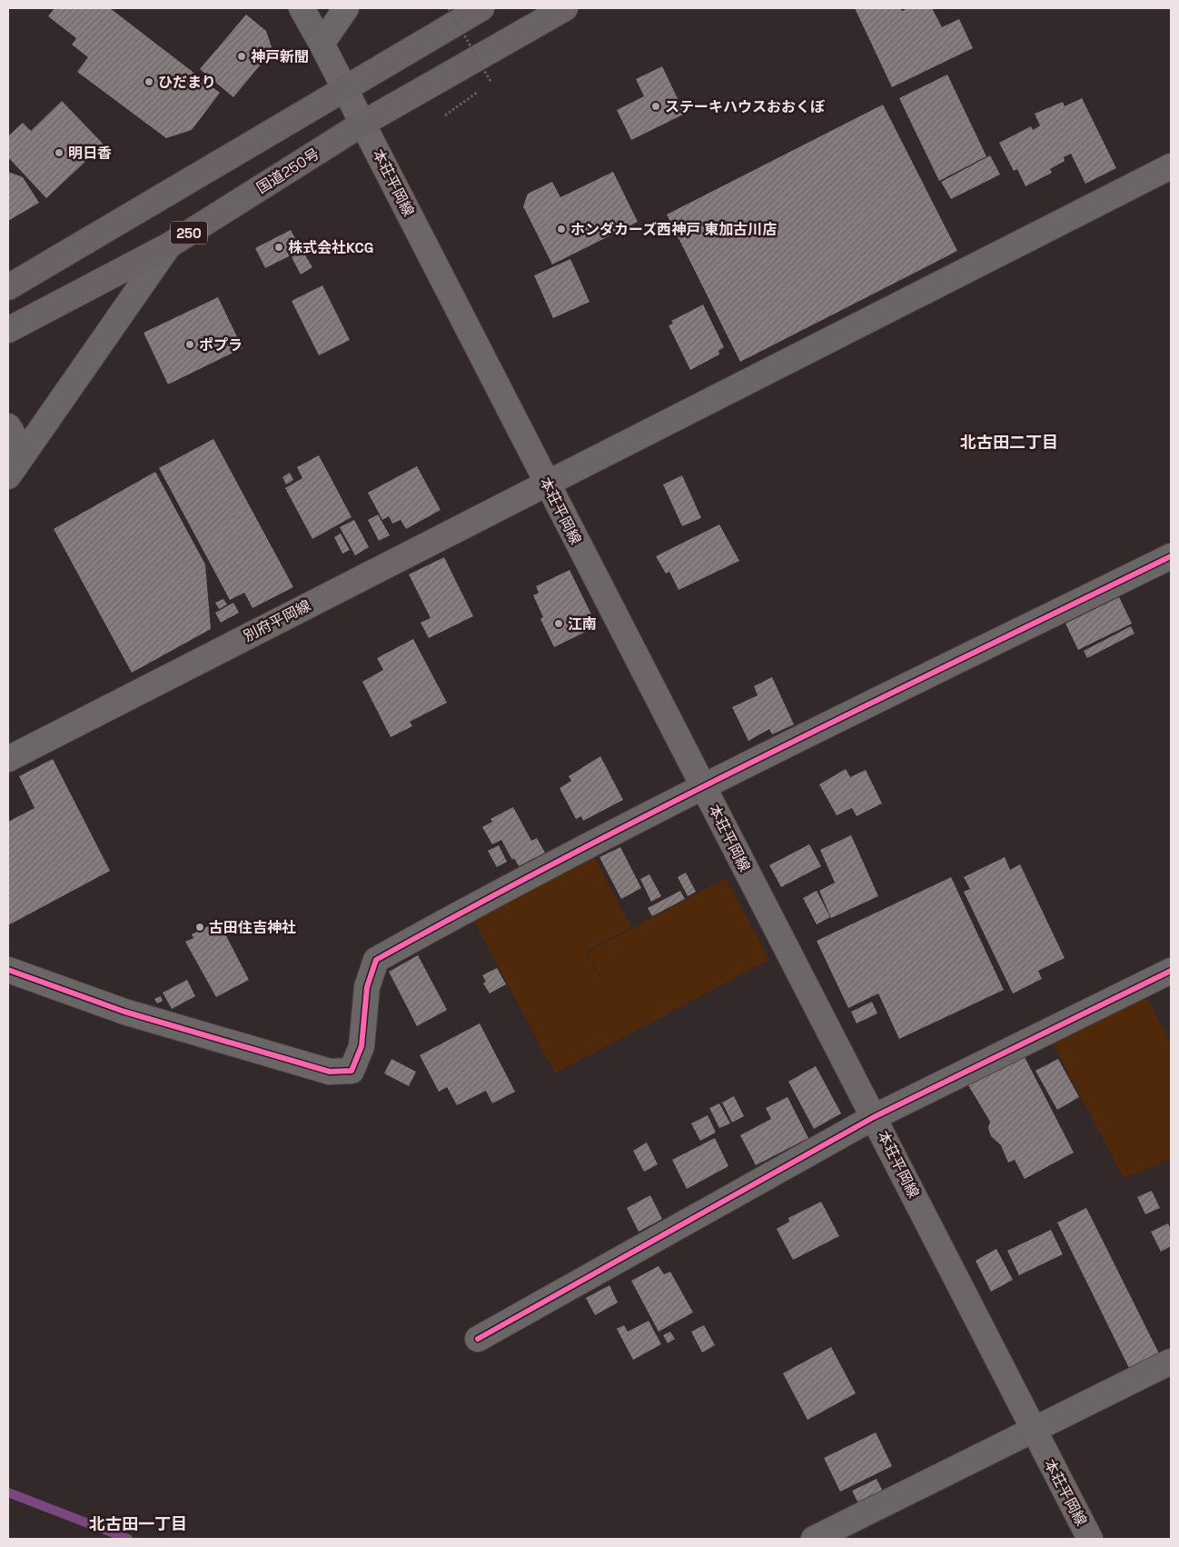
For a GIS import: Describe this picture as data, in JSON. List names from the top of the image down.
{
  "streets": {
    "highway": ["国道250号", "250"],
    "main road": ["本荘平岡線", "別府平岡線"]
  },
  "crossings": [
    ["国道250号", "本荘平岡線"],
    ["本荘平岡線", "別府平岡線"]
  ],
  "districts": ["北古田二丁目", "北古田一丁目"],
  "places": [
    "神戸新聞",
    "ひだまり",
    "ステーキハウスおおくぼ",
    "明日香",
    "ホンダカーズ西神戸 東加古川店",
    "株式会社KCG",
    "ポプラ",
    "江南",
    "古田住吉神社"
  ]
}
